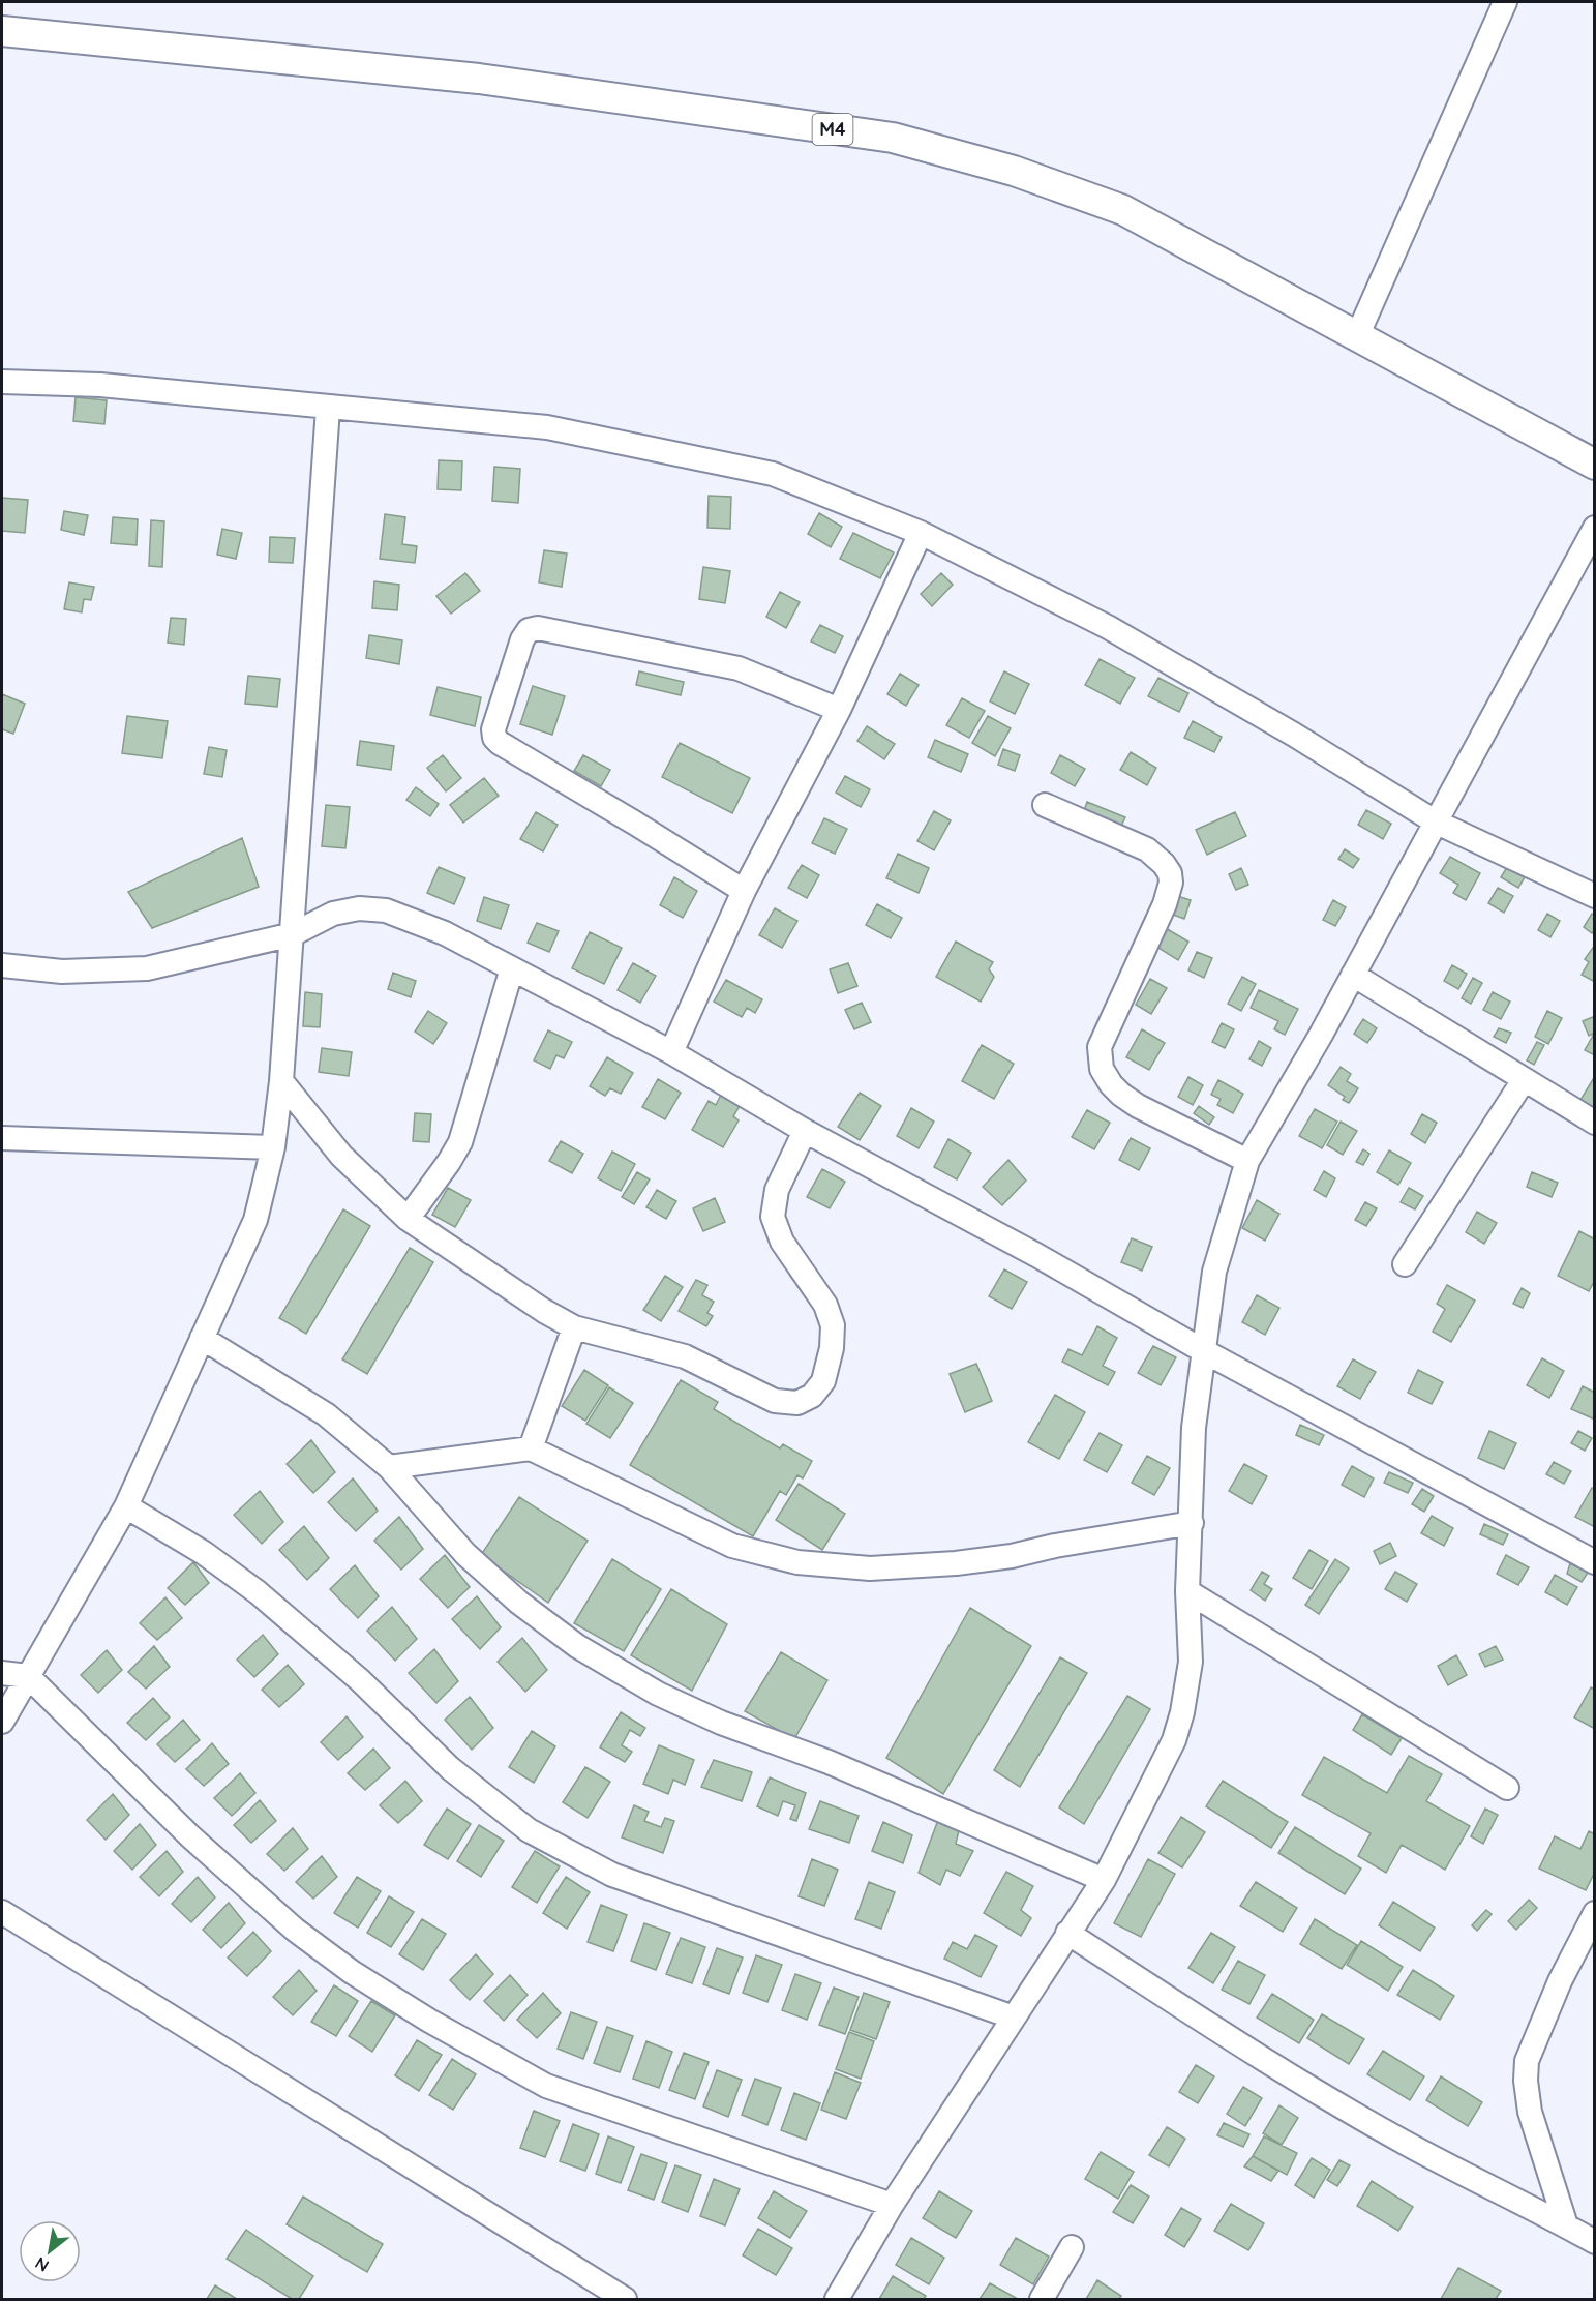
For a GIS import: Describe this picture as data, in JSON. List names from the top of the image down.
{
  "streets": {
    "main road": ["M4"]
  },
  "north": "bottom left"
}
